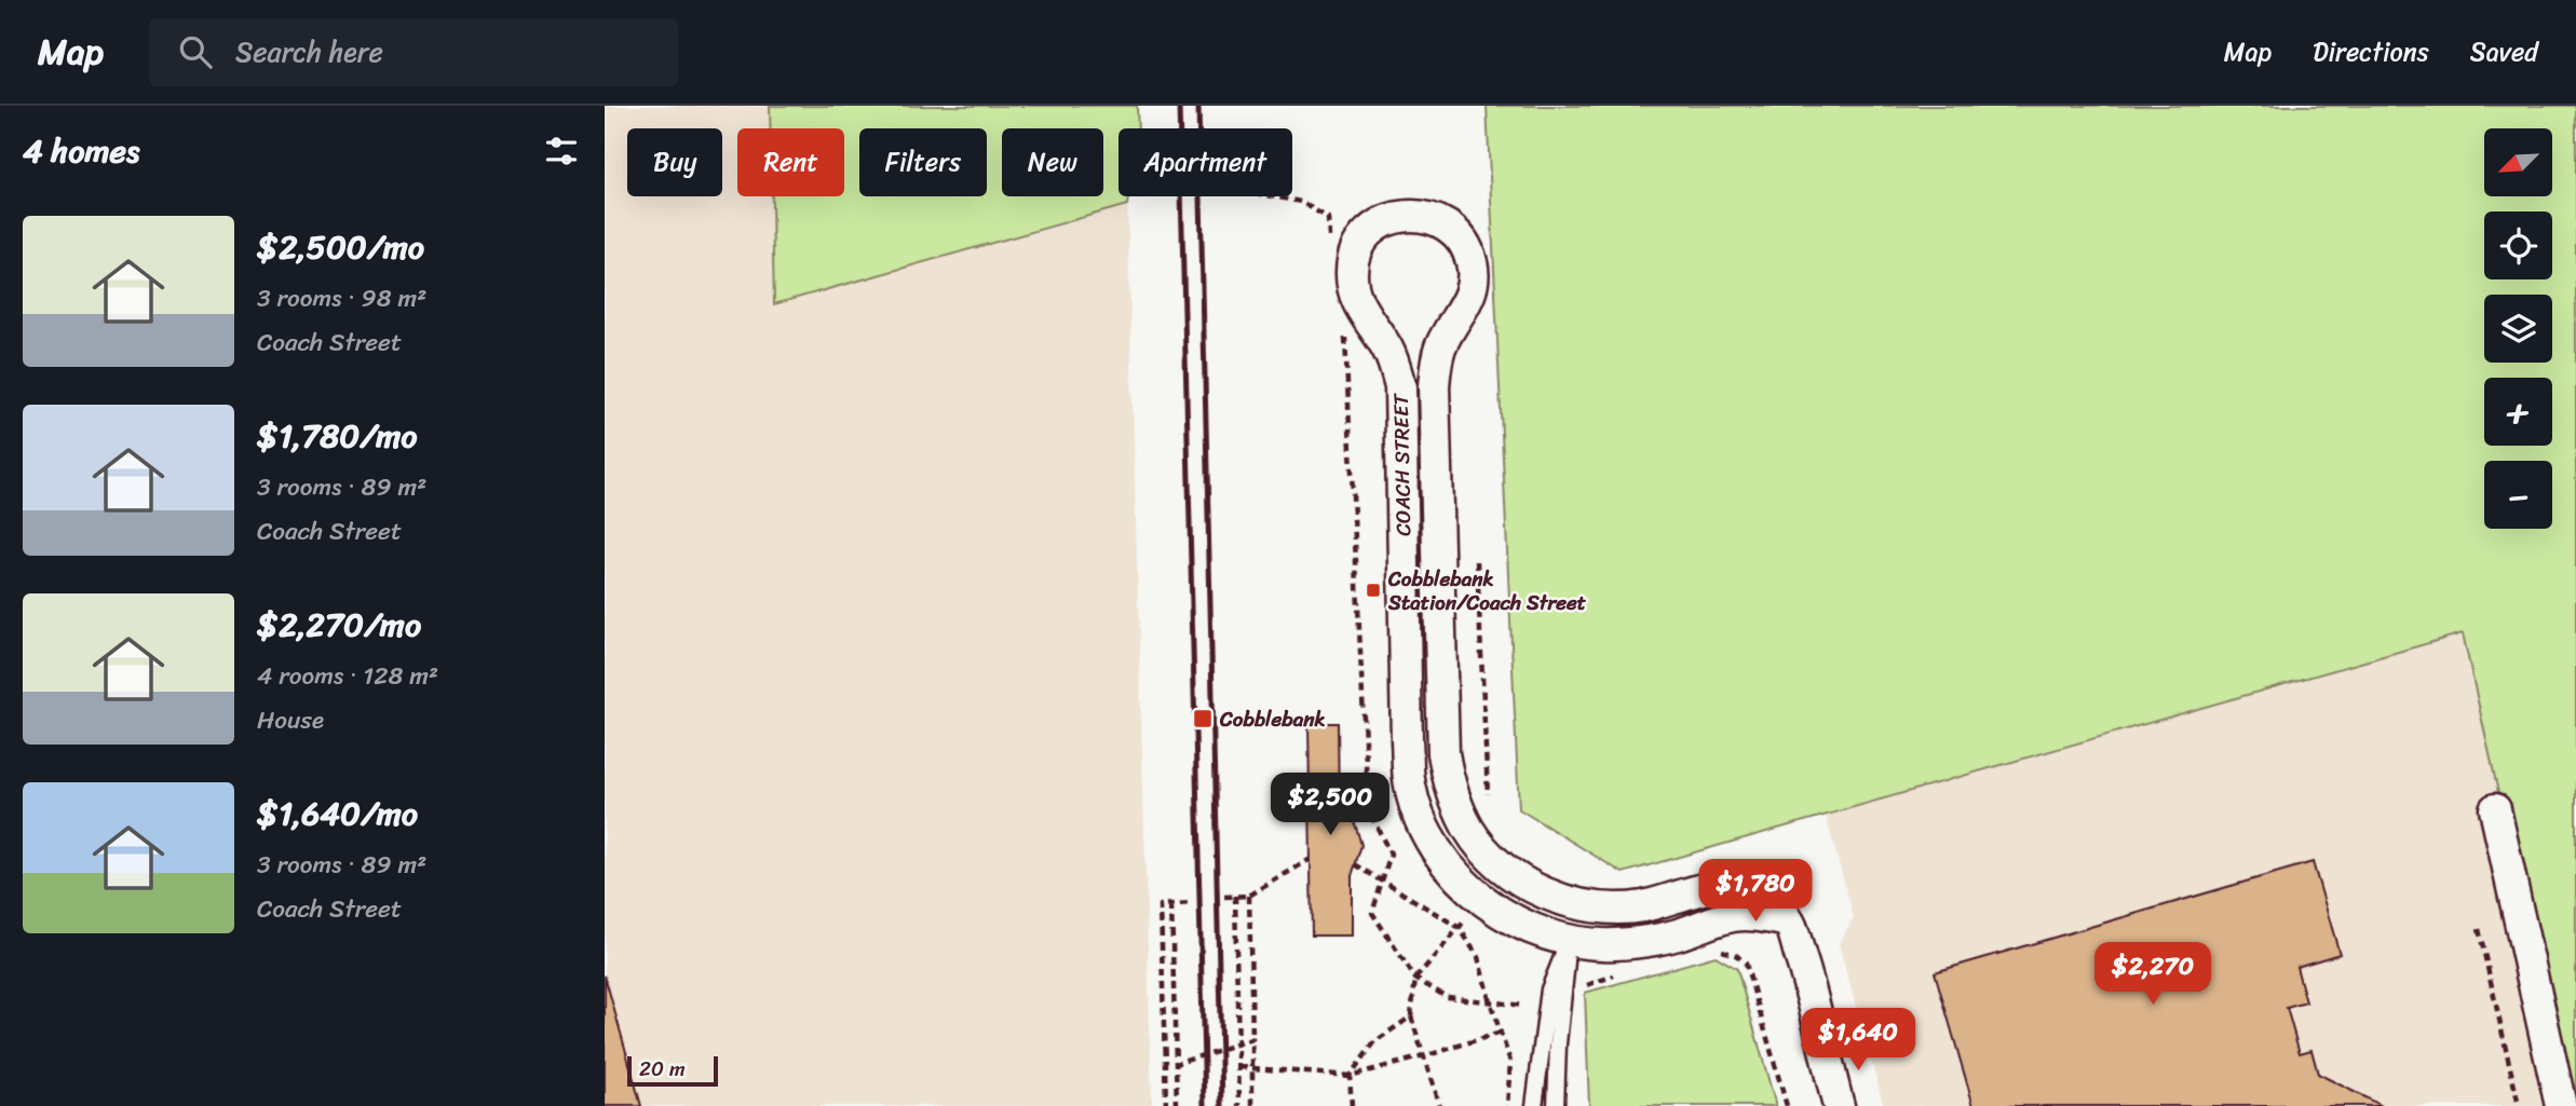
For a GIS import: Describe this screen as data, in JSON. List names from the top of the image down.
{
  "streets": {
    "street": ["COACH STREET"]
  },
  "places": {
    "transit": ["Cobblebank Station/Coach Street", "Cobblebank"]
  },
  "scale_bar": "20 m",
  "north": "bottom left",
  "page": {
    "header": "Map",
    "search": "Search here",
    "nav": ["Map", "Directions", "Saved"],
    "heading": "4 homes",
    "map_buttons": ["+", "−"],
    "chip": [
      "Buy",
      "Rent",
      "Filters",
      "New",
      "Apartment"
    ],
    "list": [
      {
        "name": "$2,500/mo",
        "note": "3 rooms · 98 m² · Coach Street"
      },
      {
        "name": "$1,780/mo",
        "note": "3 rooms · 89 m² · Coach Street"
      },
      {
        "name": "$2,270/mo",
        "note": "4 rooms · 128 m² · House"
      },
      {
        "name": "$1,640/mo",
        "note": "3 rooms · 89 m² · Coach Street"
      }
    ],
    "price": [
      "$2,500",
      "$1,780",
      "$2,270",
      "$1,640"
    ],
    "scale": "20 m"
  }
}
